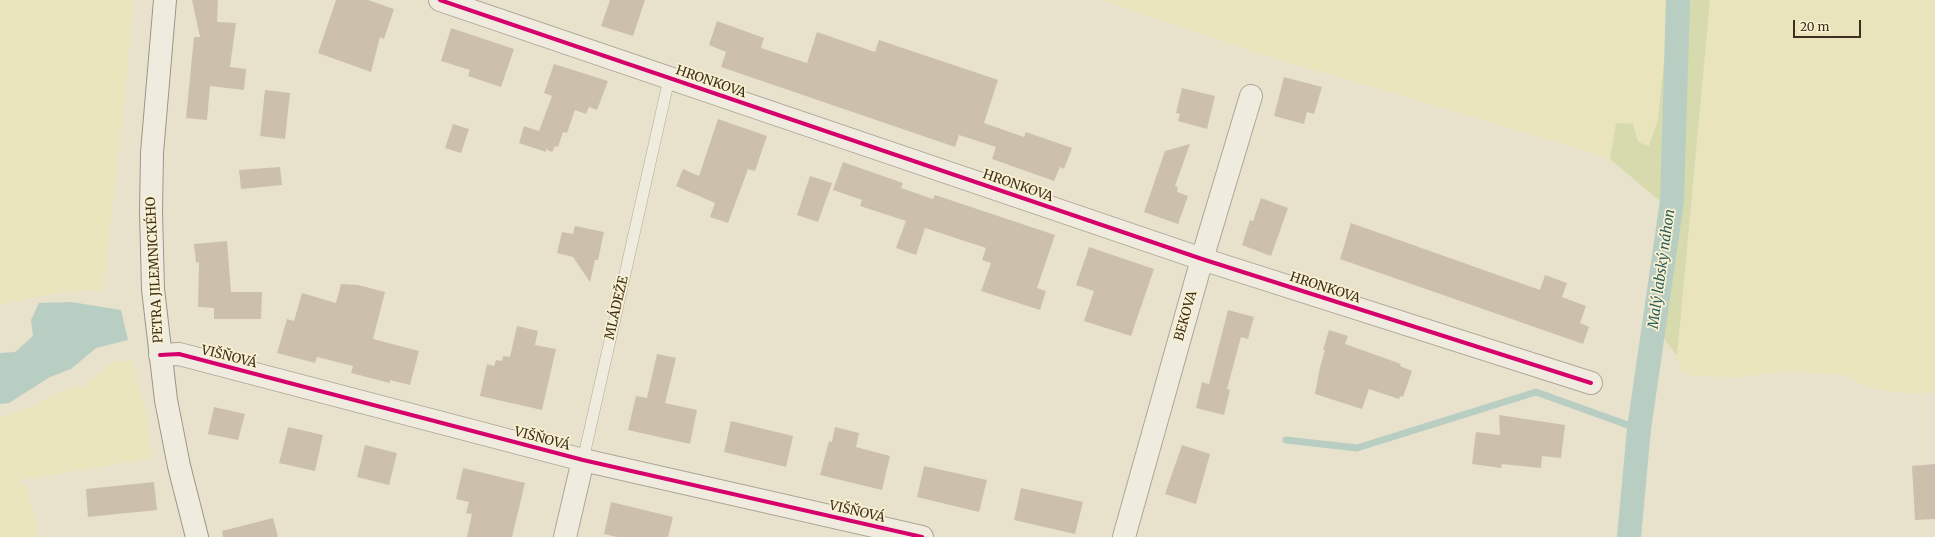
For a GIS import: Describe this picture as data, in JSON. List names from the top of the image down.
{
  "streets": {
    "street": [
      "HRONKOVA",
      "PETRA JILEMNICKÉHO",
      "MLÁDEŽE",
      "BEKOVA",
      "VIŠŇOVÁ"
    ]
  },
  "crossings": [
    ["HRONKOVA", "MLÁDEŽE"],
    ["HRONKOVA", "BEKOVA"],
    ["PETRA JILEMNICKÉHO", "VIŠŇOVÁ"],
    ["MLÁDEŽE", "VIŠŇOVÁ"]
  ],
  "water": ["Malý labský náhon"],
  "scale_bar": "20 m"
}
